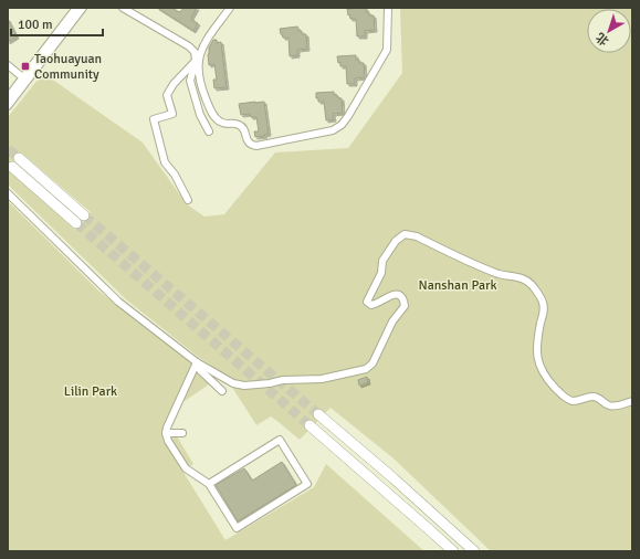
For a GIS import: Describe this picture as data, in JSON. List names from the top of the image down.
{
  "parks": ["Nanshan Park", "Lilin Park"],
  "places": {
    "transit": ["Taohuayuan Community"]
  },
  "scale_bar": "100 m",
  "north": "bottom left"
}
